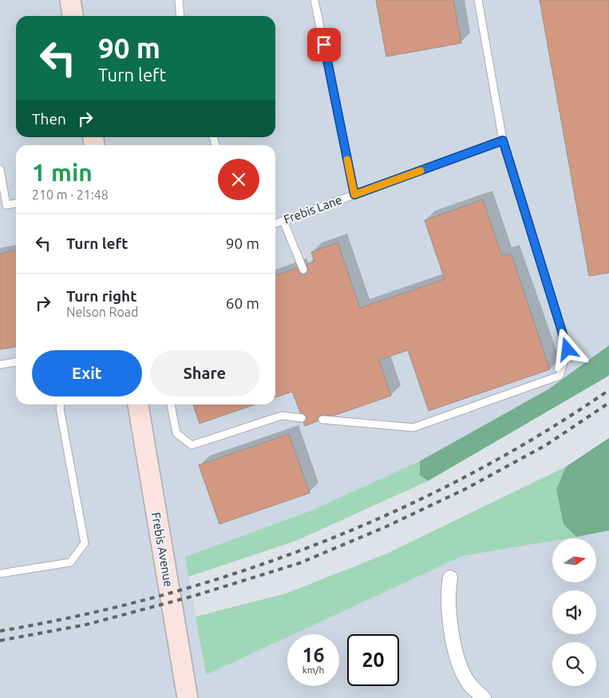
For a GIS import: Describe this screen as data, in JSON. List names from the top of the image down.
{
  "streets": {
    "main road": ["Frebis Avenue"],
    "lane": ["Frebis Lane"]
  },
  "north": "right",
  "page": {
    "turn": ["90 m", "Turn left"],
    "then": "Then",
    "heading": ["1 min", "210 m · 21:48"],
    "list": [
      {
        "name": "Turn left",
        "value": "90 m"
      },
      {
        "name": "Turn right",
        "note": "Nelson Road",
        "value": "60 m"
      }
    ],
    "buttons": ["Exit", "Share"],
    "speed": "16 km/h",
    "limit": "20"
  }
}
